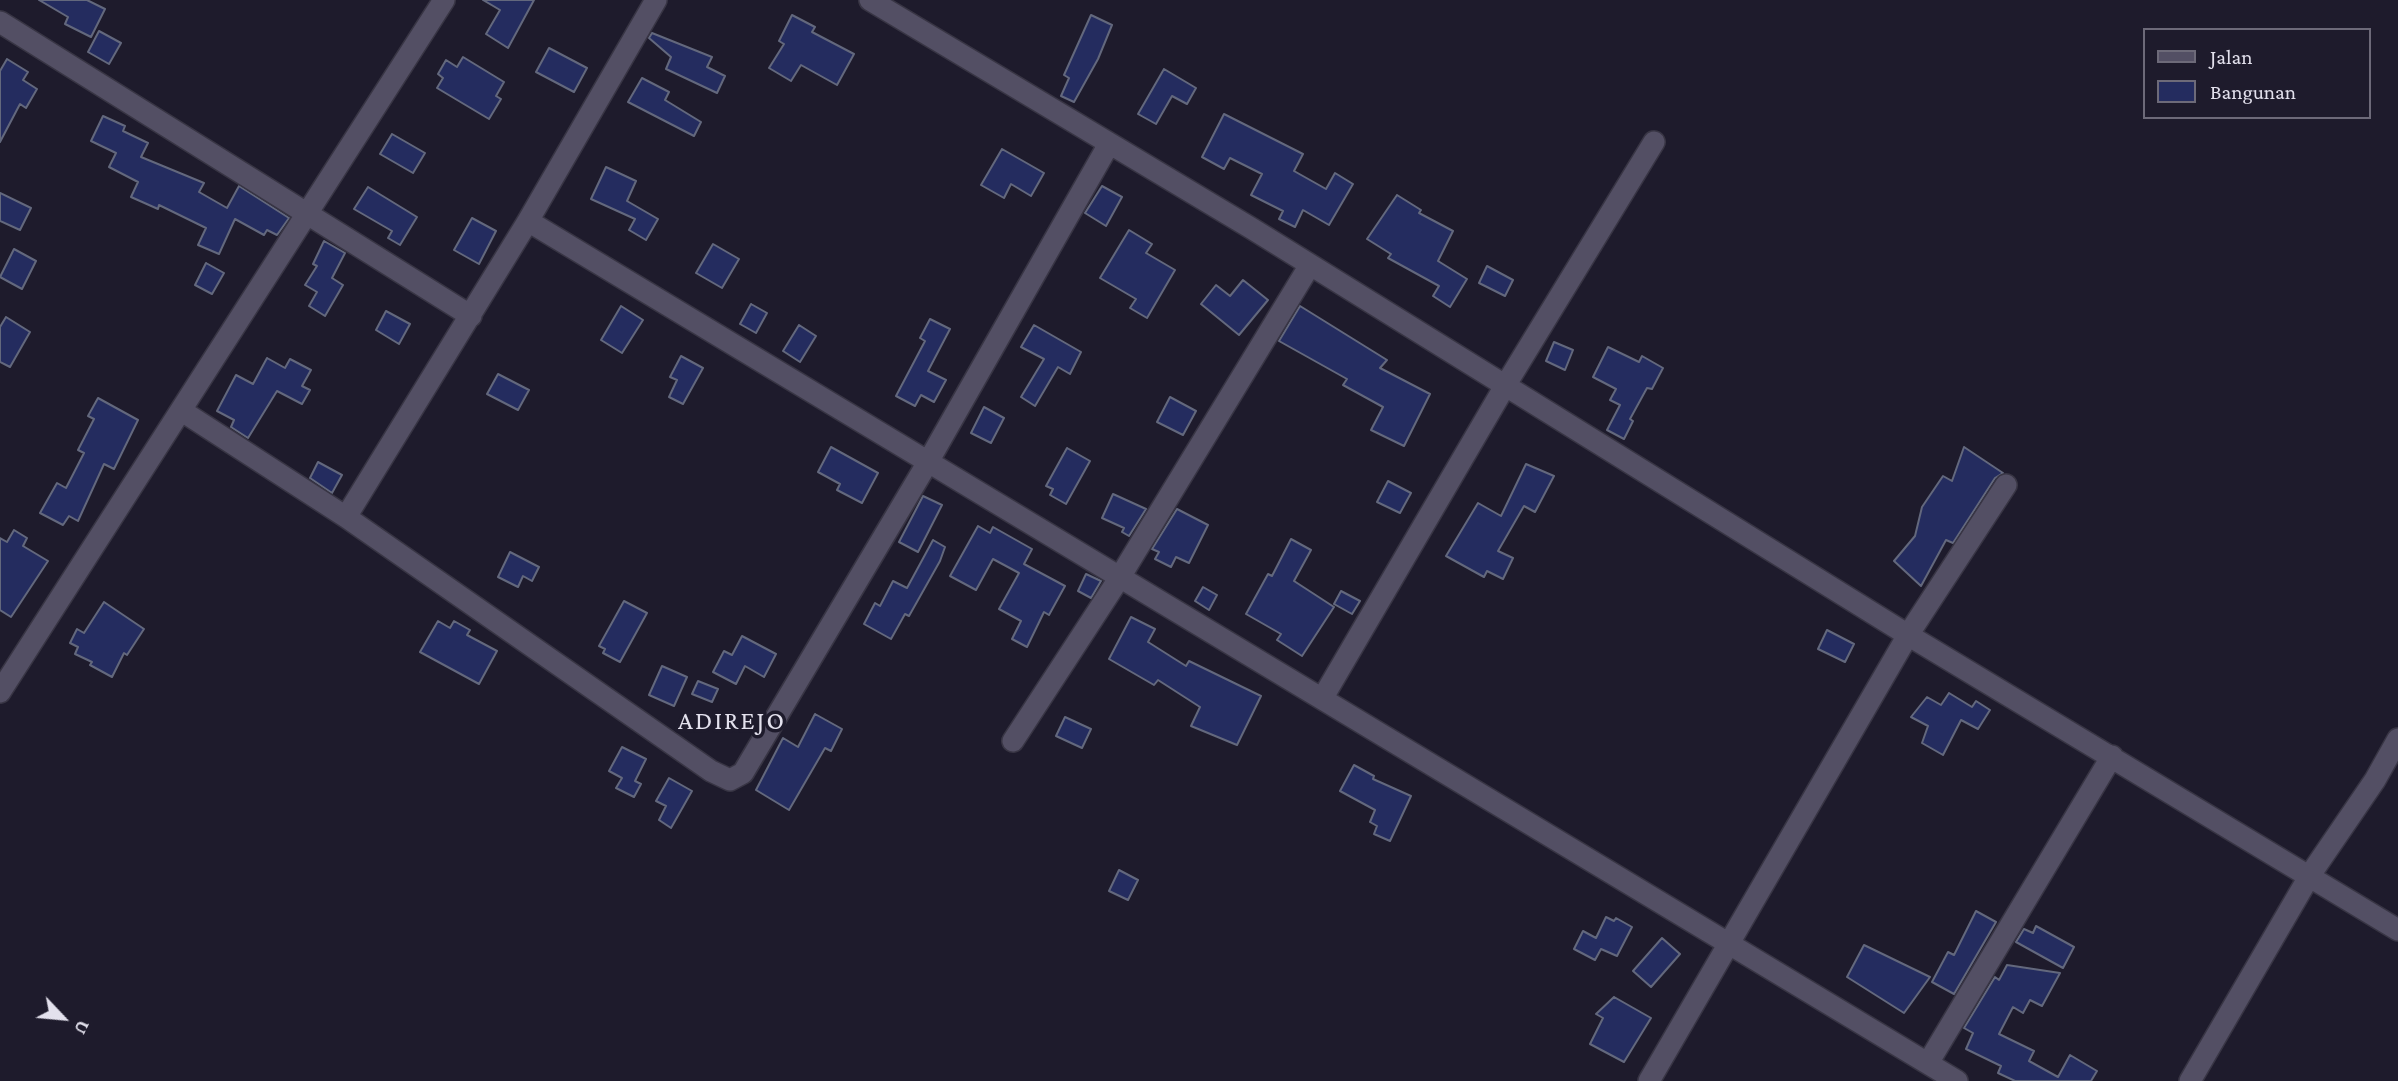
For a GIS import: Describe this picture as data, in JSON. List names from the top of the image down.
{
  "districts": ["ADIREJO"],
  "legend": ["Jalan", "Bangunan"],
  "north": "bottom right"
}
